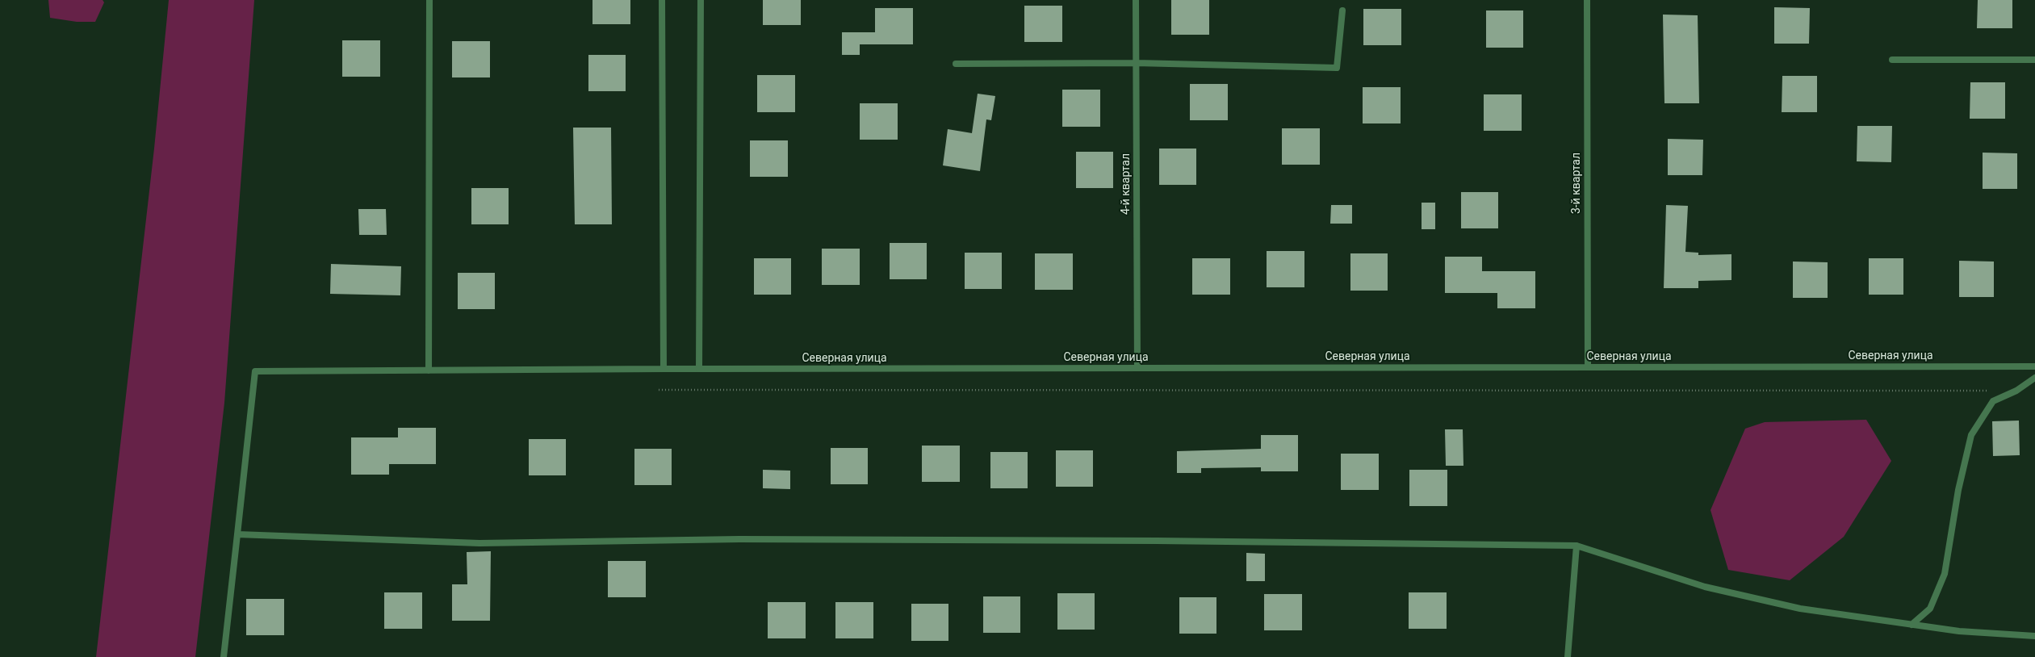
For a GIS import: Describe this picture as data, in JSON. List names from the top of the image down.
{
  "streets": {
    "street": ["3-й квартал", "4-й квартал", "Северная улица"]
  },
  "crossings": [
    ["3-й квартал", "Северная улица"],
    ["4-й квартал", "Северная улица"]
  ]
}
